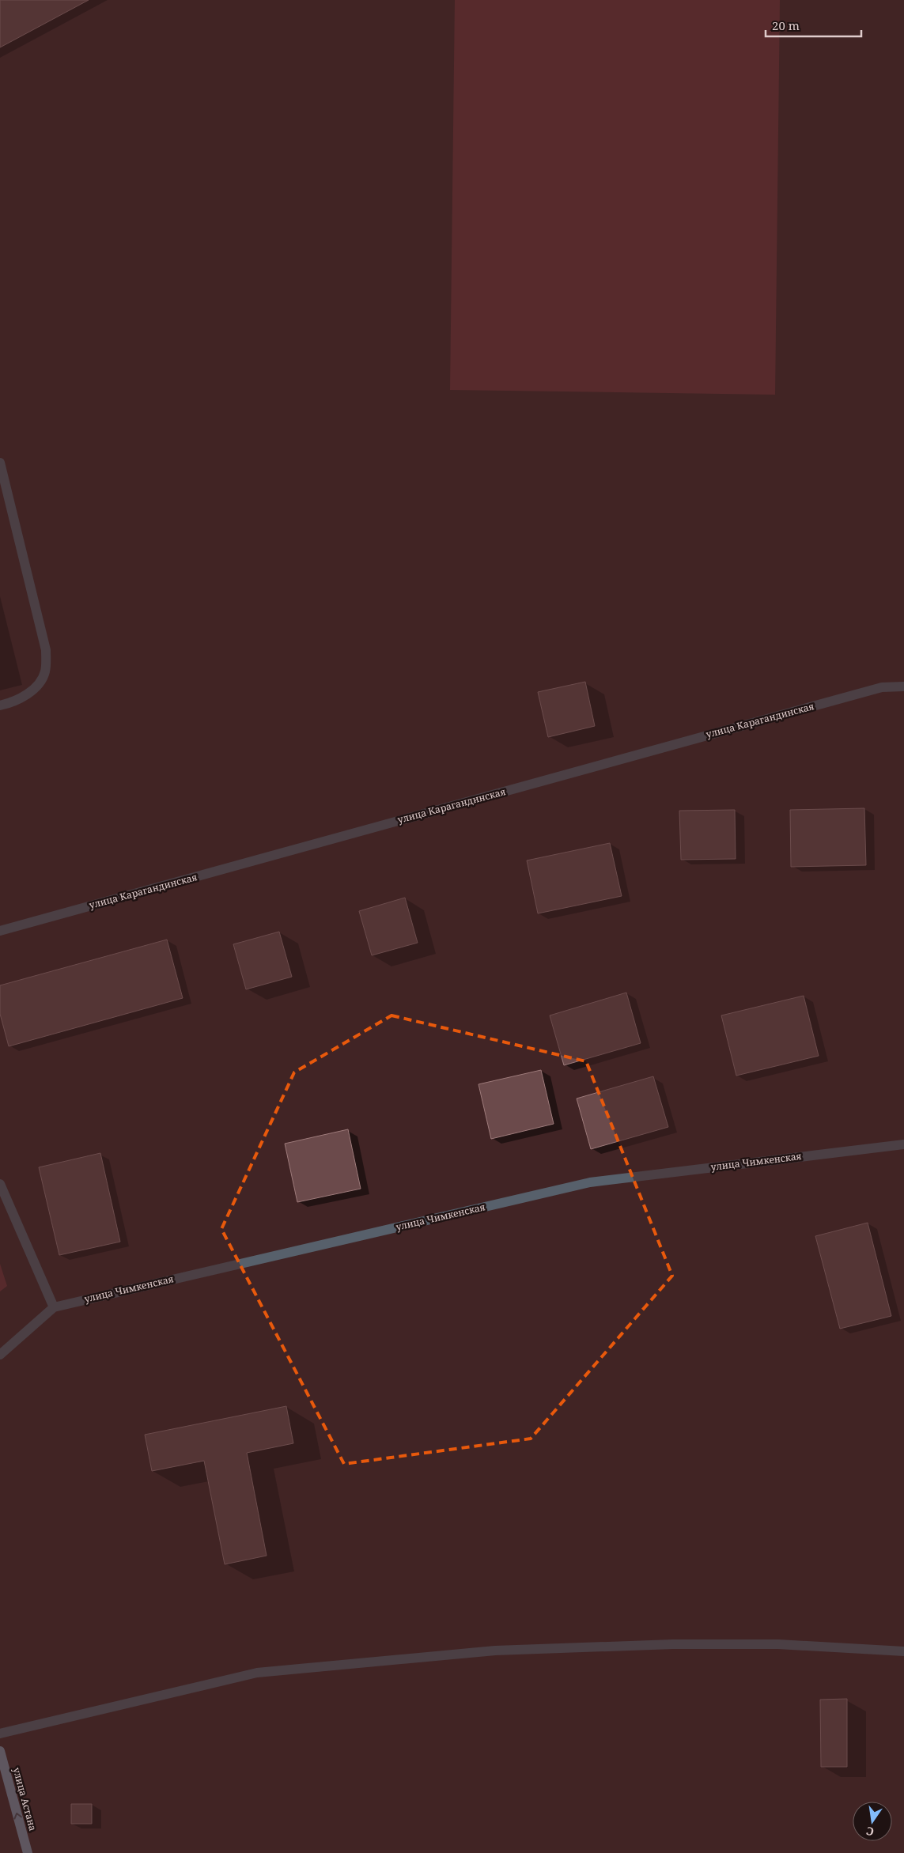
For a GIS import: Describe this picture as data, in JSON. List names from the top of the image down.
{
  "streets": {
    "main road": ["улица Астана"],
    "street": ["улица Карагандинская", "улица Чимкенская"]
  },
  "one_way": ["улица Астана"],
  "scale_bar": "20 m",
  "north": "bottom"
}
